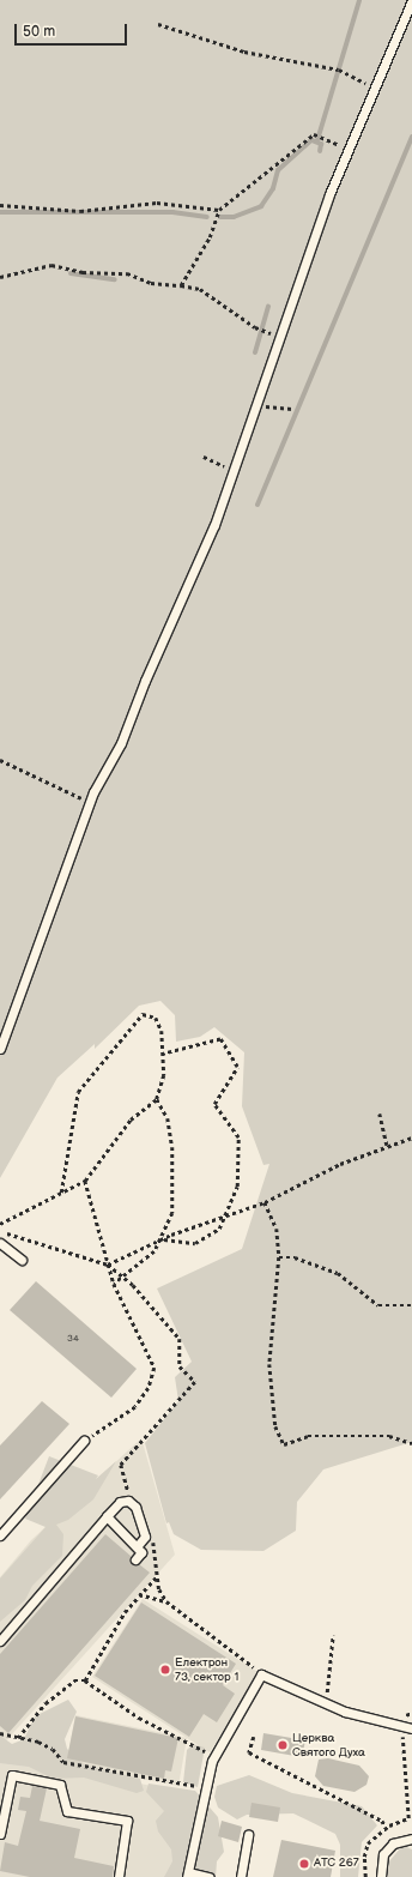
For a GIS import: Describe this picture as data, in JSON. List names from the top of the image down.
{
  "places": ["Електрон 73, сектор 1", "Церква Святого Духа", "АТС 267"],
  "house_numbers": ["34"],
  "scale_bar": "50 m"
}
